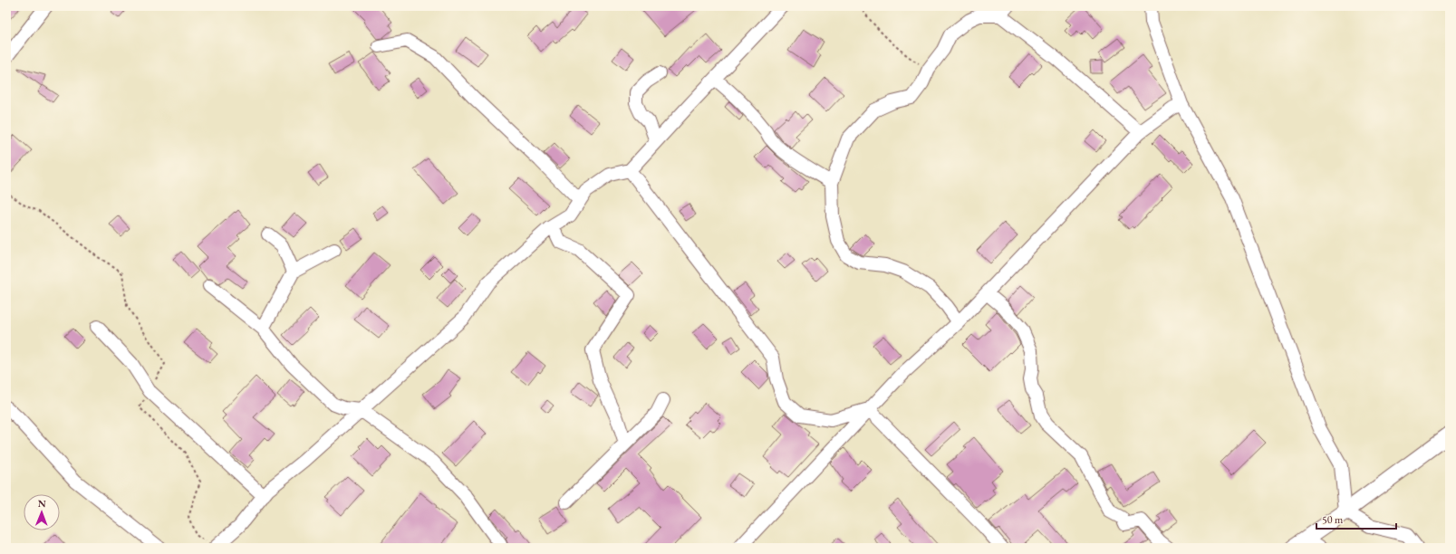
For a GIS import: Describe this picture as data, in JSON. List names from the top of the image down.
{
  "scale_bar": "50 m",
  "north": "top"
}
